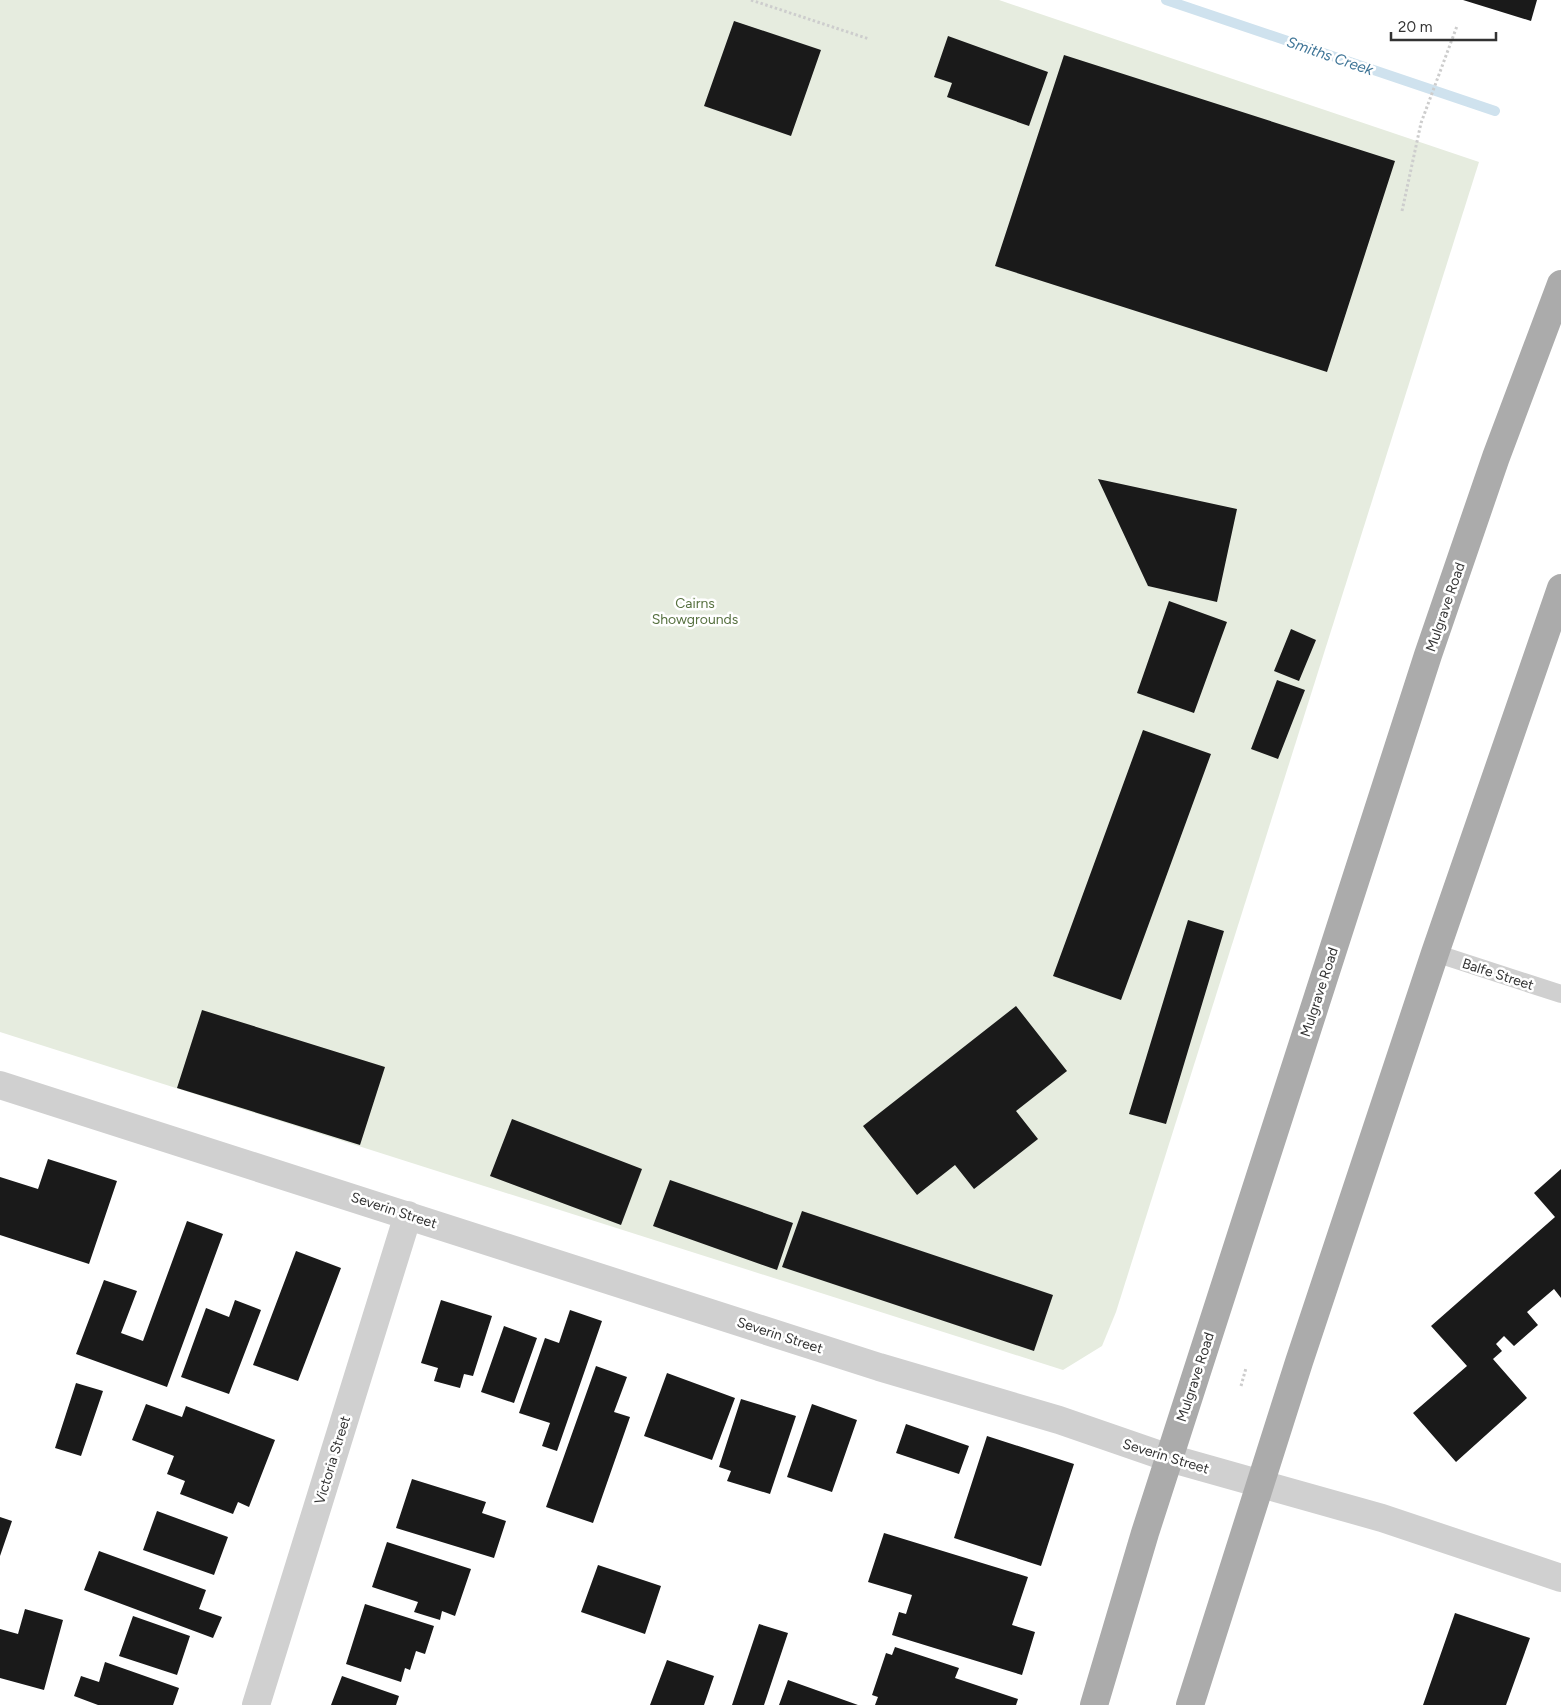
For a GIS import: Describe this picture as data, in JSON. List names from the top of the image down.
{
  "streets": {
    "main road": ["Mulgrave Road"],
    "street": ["Severin Street", "Victoria Street"],
    "lane": ["Balfe Street"]
  },
  "crossings": [
    ["Mulgrave Road", "Severin Street"],
    ["Severin Street", "Victoria Street"]
  ],
  "water": ["Smiths Creek"],
  "parks": ["Cairns Showgrounds"],
  "scale_bar": "20 m"
}
